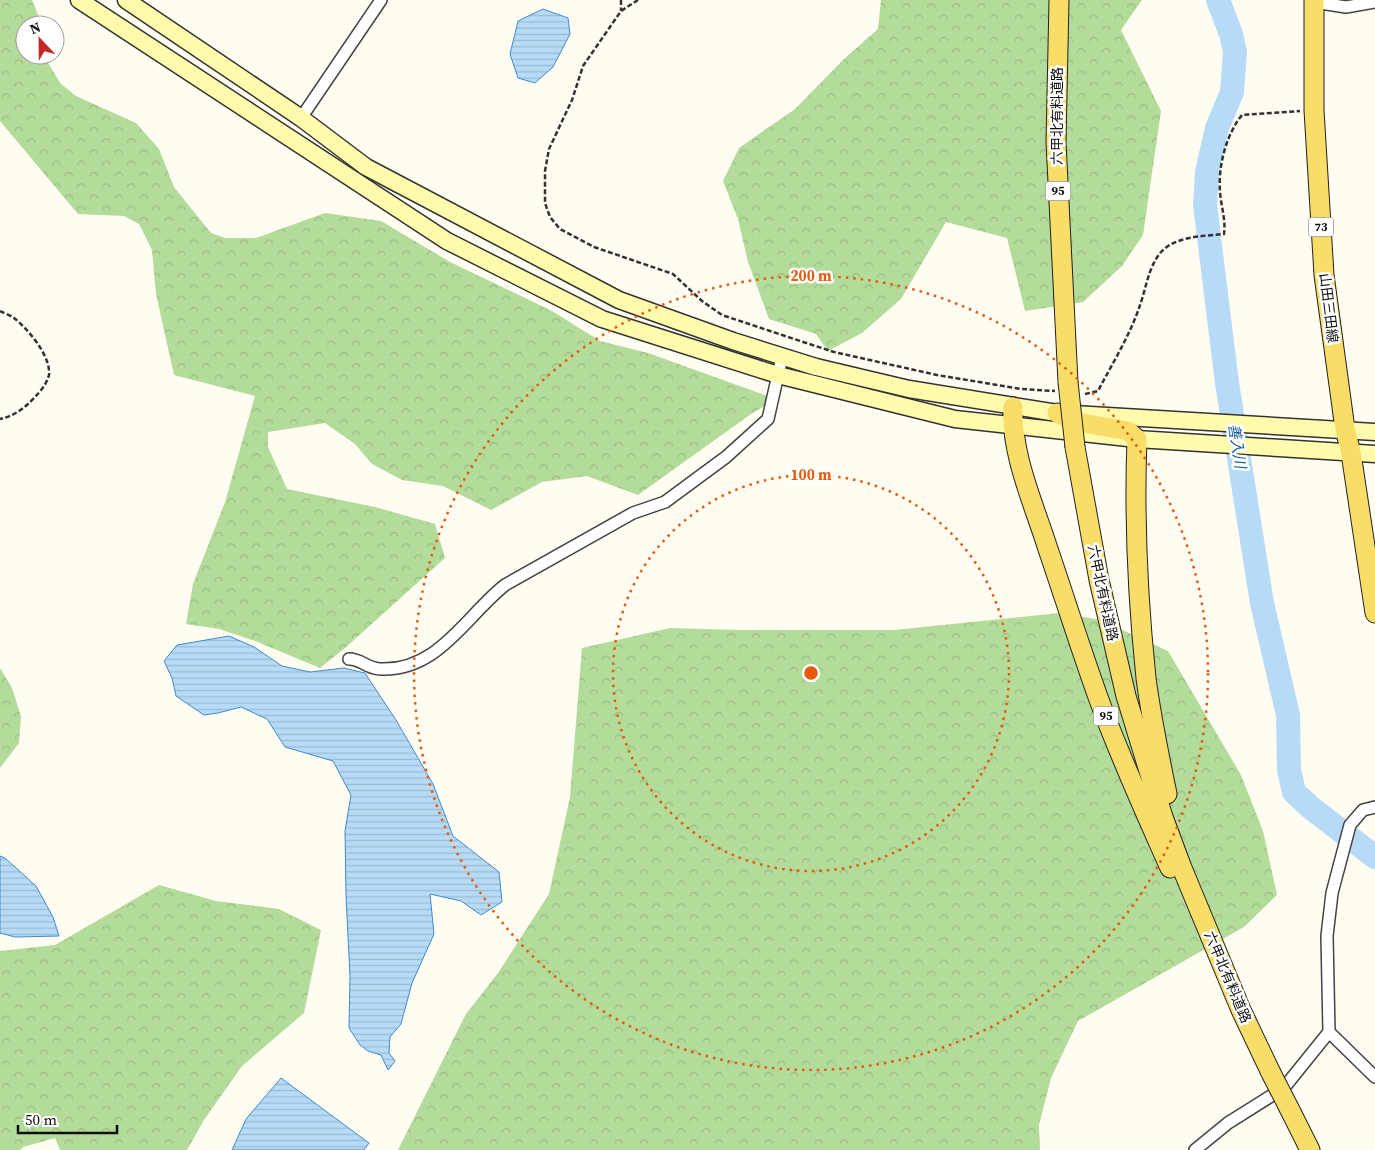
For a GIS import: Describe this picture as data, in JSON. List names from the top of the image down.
{
  "streets": {
    "main road": [
      "六甲北有料道路",
      "95",
      "73",
      "山田三田線"
    ]
  },
  "crossings": [
    ["六甲北有料道路", "95"]
  ],
  "water": ["善入川"],
  "scale_bar": "50 m",
  "north": "top",
  "rings": ["200 m", "100 m"]
}
